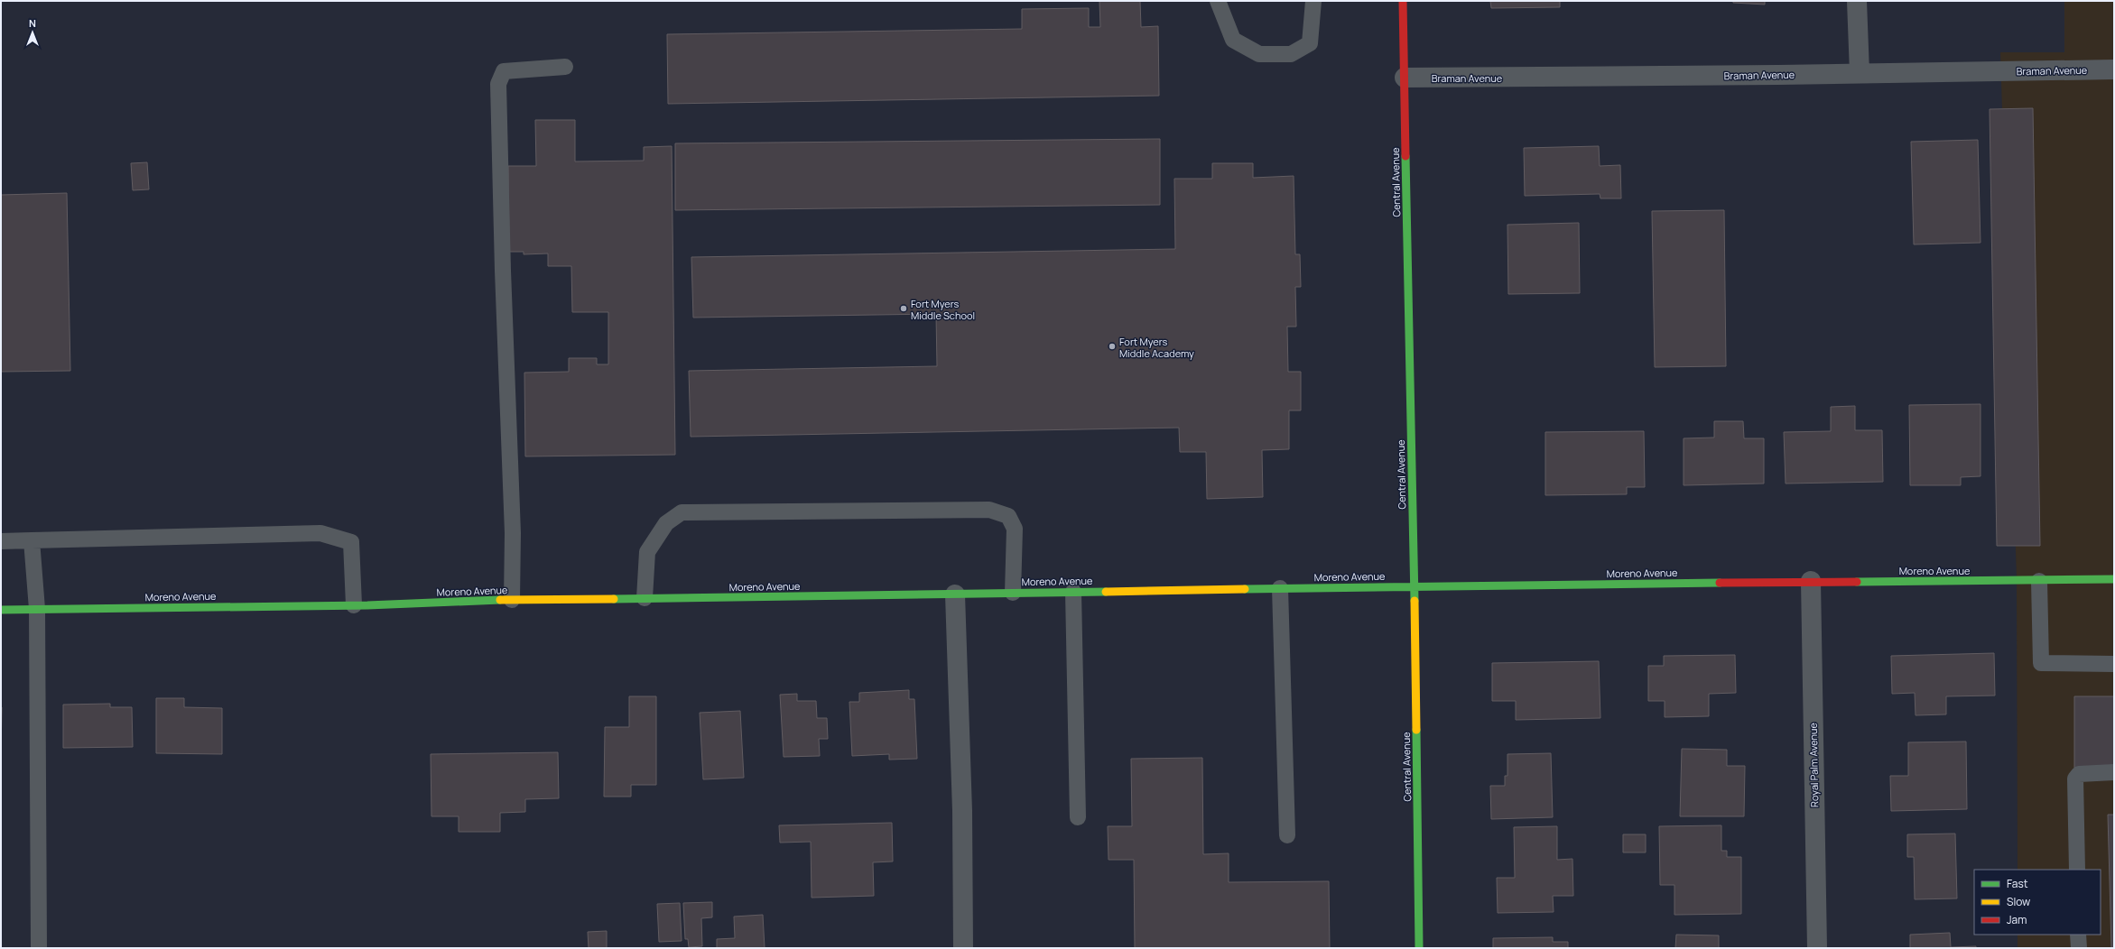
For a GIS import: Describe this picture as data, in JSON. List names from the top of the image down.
{
  "streets": {
    "street": [
      "Braman Avenue",
      "Central Avenue",
      "Moreno Avenue",
      "Royal Palm Avenue"
    ]
  },
  "crossings": [
    ["Braman Avenue", "Central Avenue"],
    ["Central Avenue", "Moreno Avenue"],
    ["Moreno Avenue", "Royal Palm Avenue"]
  ],
  "places": ["Fort Myers Middle School", "Fort Myers Middle Academy"],
  "legend": ["Fast", "Slow", "Jam"],
  "north": "top"
}
